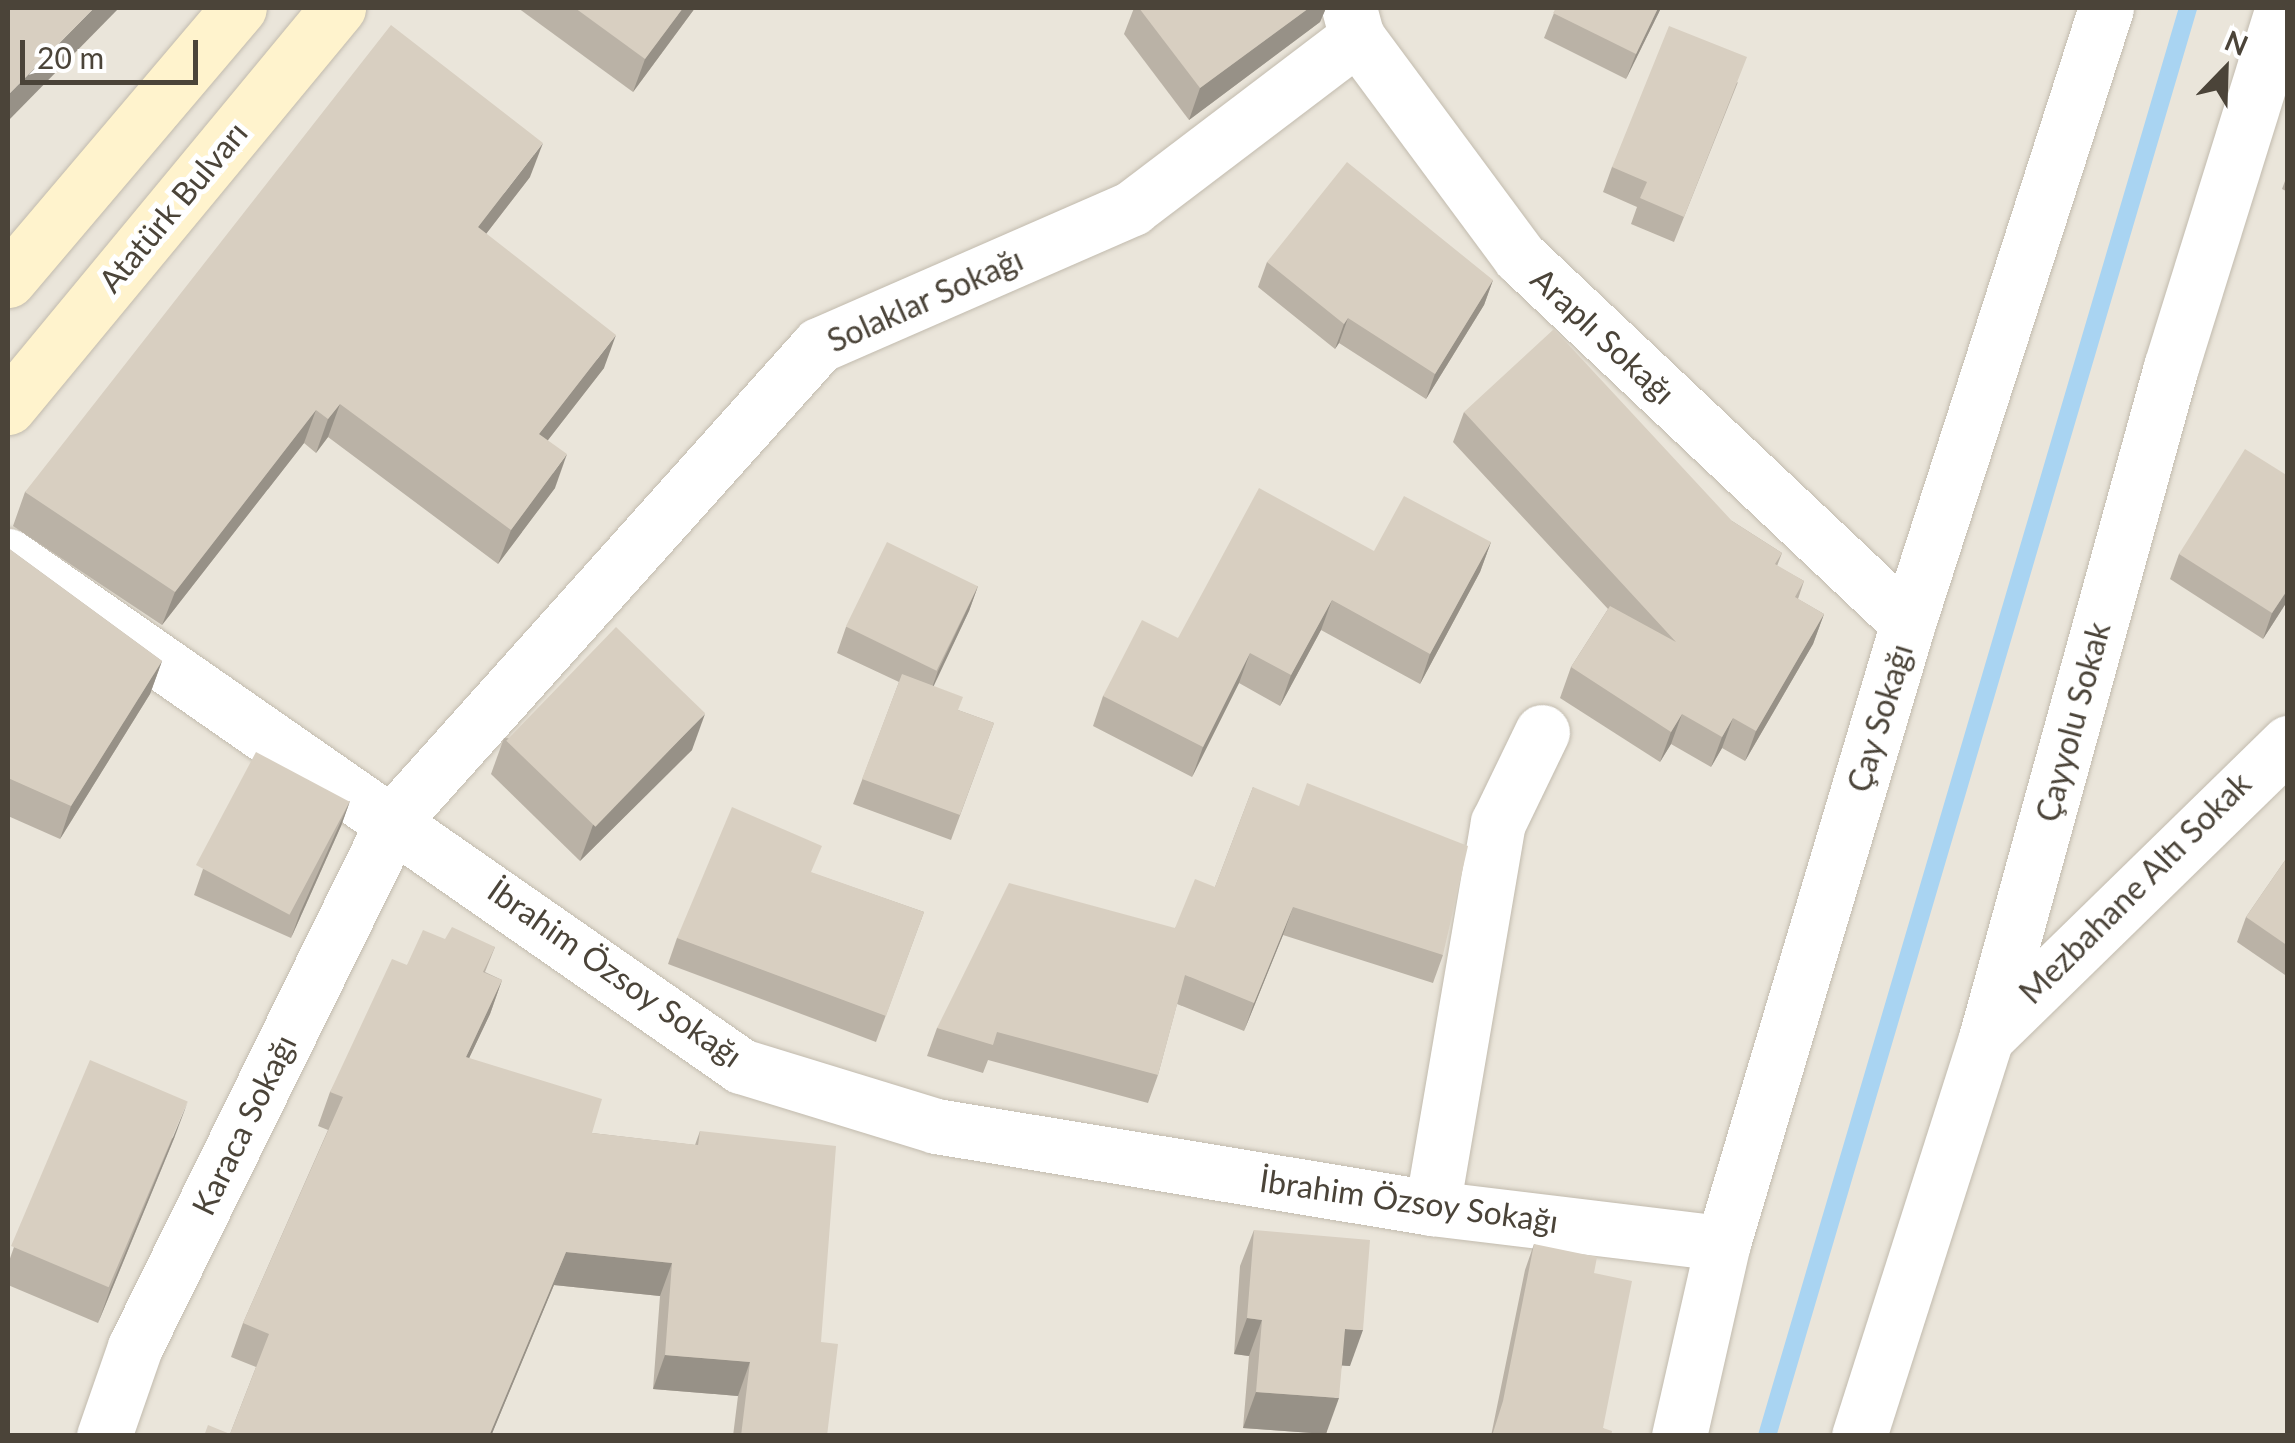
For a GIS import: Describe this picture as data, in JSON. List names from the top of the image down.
{
  "streets": {
    "main road": ["Atatürk Bulvarı"],
    "street": [
      "Solaklar Sokağı",
      "Araplı Sokağı",
      "Çay Sokağı",
      "Çayyolu Sokak",
      "Mezbahane Altı Sokak",
      "İbrahim Özsoy Sokağı",
      "Karaca Sokağı"
    ]
  },
  "crossings": [
    ["Solaklar Sokağı", "Araplı Sokağı"],
    ["Solaklar Sokağı", "İbrahim Özsoy Sokağı"],
    ["Solaklar Sokağı", "Karaca Sokağı"],
    ["Araplı Sokağı", "Çay Sokağı"],
    ["Çay Sokağı", "İbrahim Özsoy Sokağı"],
    ["Çayyolu Sokak", "Mezbahane Altı Sokak"],
    ["İbrahim Özsoy Sokağı", "Karaca Sokağı"]
  ],
  "scale_bar": "20 m",
  "north": "top right"
}
